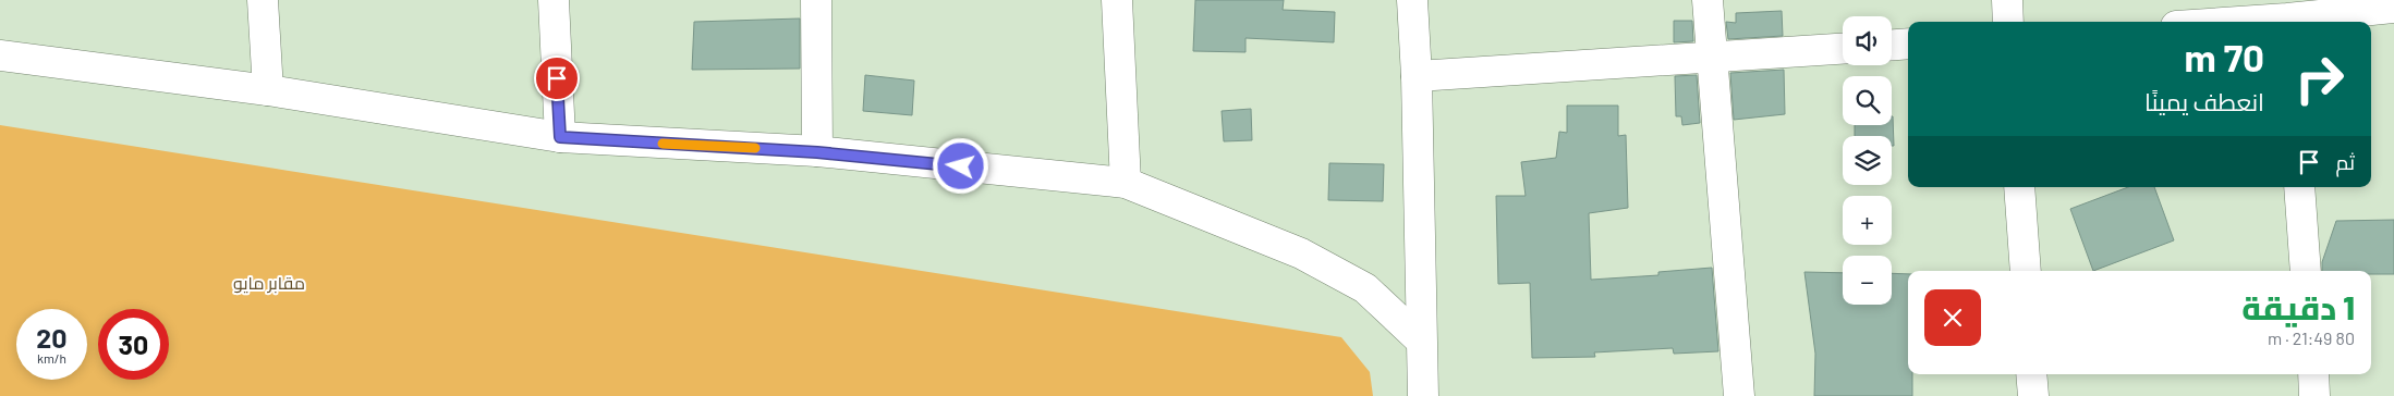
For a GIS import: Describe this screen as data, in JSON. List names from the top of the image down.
{
  "parks": ["مقابر مايو"],
  "page": {
    "map_buttons": ["+", "−"],
    "turn": ["70 m", "انعطف يمينًا"],
    "then": "ثم",
    "heading": ["1 دقيقة", "80 m · 21:49"],
    "speed": "20 km/h",
    "limit": "30"
  }
}
